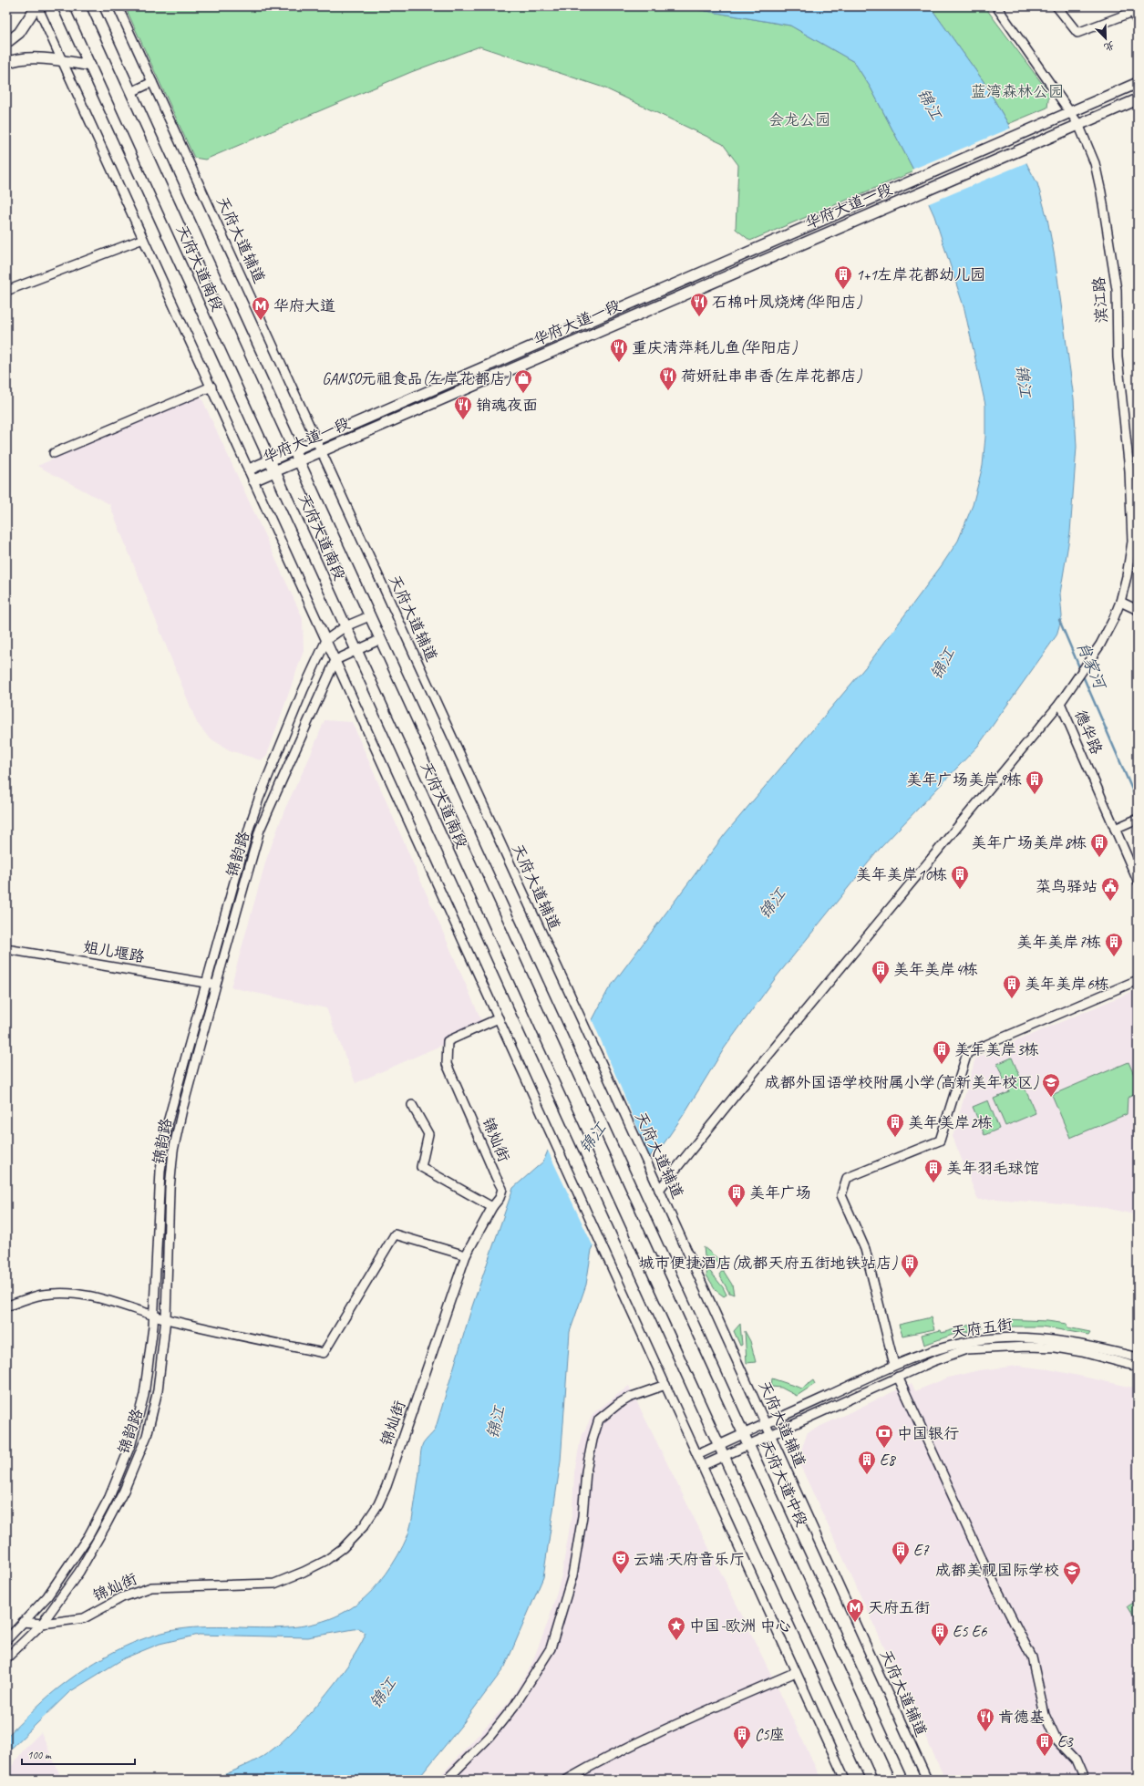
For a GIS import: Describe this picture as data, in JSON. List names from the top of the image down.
{
  "streets": {
    "main road": ["华府大道一段", "天府大道南段", "天府大道中段"],
    "street": [
      "天府大道辅道",
      "滨江路",
      "德华路",
      "锦韵路",
      "姐儿堰路",
      "锦灿街",
      "天府五街"
    ]
  },
  "crossings": [
    ["华府大道一段", "天府大道辅道"],
    ["华府大道一段", "天府大道南段"],
    ["华府大道一段", "滨江路"],
    ["天府大道辅道", "天府五街"],
    ["天府大道南段", "锦韵路"],
    ["天府大道南段", "天府五街"],
    ["天府大道南段", "天府大道中段"],
    ["滨江路", "德华路"],
    ["锦韵路", "姐儿堰路"],
    ["锦韵路", "锦灿街"],
    ["天府五街", "天府大道中段"]
  ],
  "water": ["锦江", "肖家河"],
  "parks": ["蓝湾森林公园", "会龙公园"],
  "places": {
    "building": [
      "1+1左岸花都幼儿园",
      "美年广场美岸9栋",
      "美年广场美岸8栋",
      "美年美岸10栋",
      "美年美岸7栋",
      "美年美岸4栋",
      "美年美岸6栋",
      "美年美岸3栋",
      "美年美岸2栋",
      "美年羽毛球馆",
      "美年广场",
      "城市便捷酒店(成都天府五街地铁站店)",
      "E8",
      "E7",
      "E5 E6",
      "C5座",
      "E3"
    ],
    "restaurant": [
      "石棉叶凤烧烤(华阳店)",
      "重庆清萍耗儿鱼(华阳店)",
      "荷妍社串串香(左岸花都店)",
      "销魂夜面",
      "肯德基"
    ],
    "metro station": ["华府大道", "天府五街"],
    "shop": ["GANSO元祖食品(左岸花都店)"],
    "public building": ["菜鸟驿站"],
    "school or university": ["成都外国语学校附属小学(高新美年校区)", "成都美视国际学校"],
    "bank": ["中国银行"],
    "theatre": ["云端·天府音乐厅"],
    "place": ["中国-欧洲 中心"]
  },
  "scale_bar": "100 m",
  "north": "bottom right"
}
